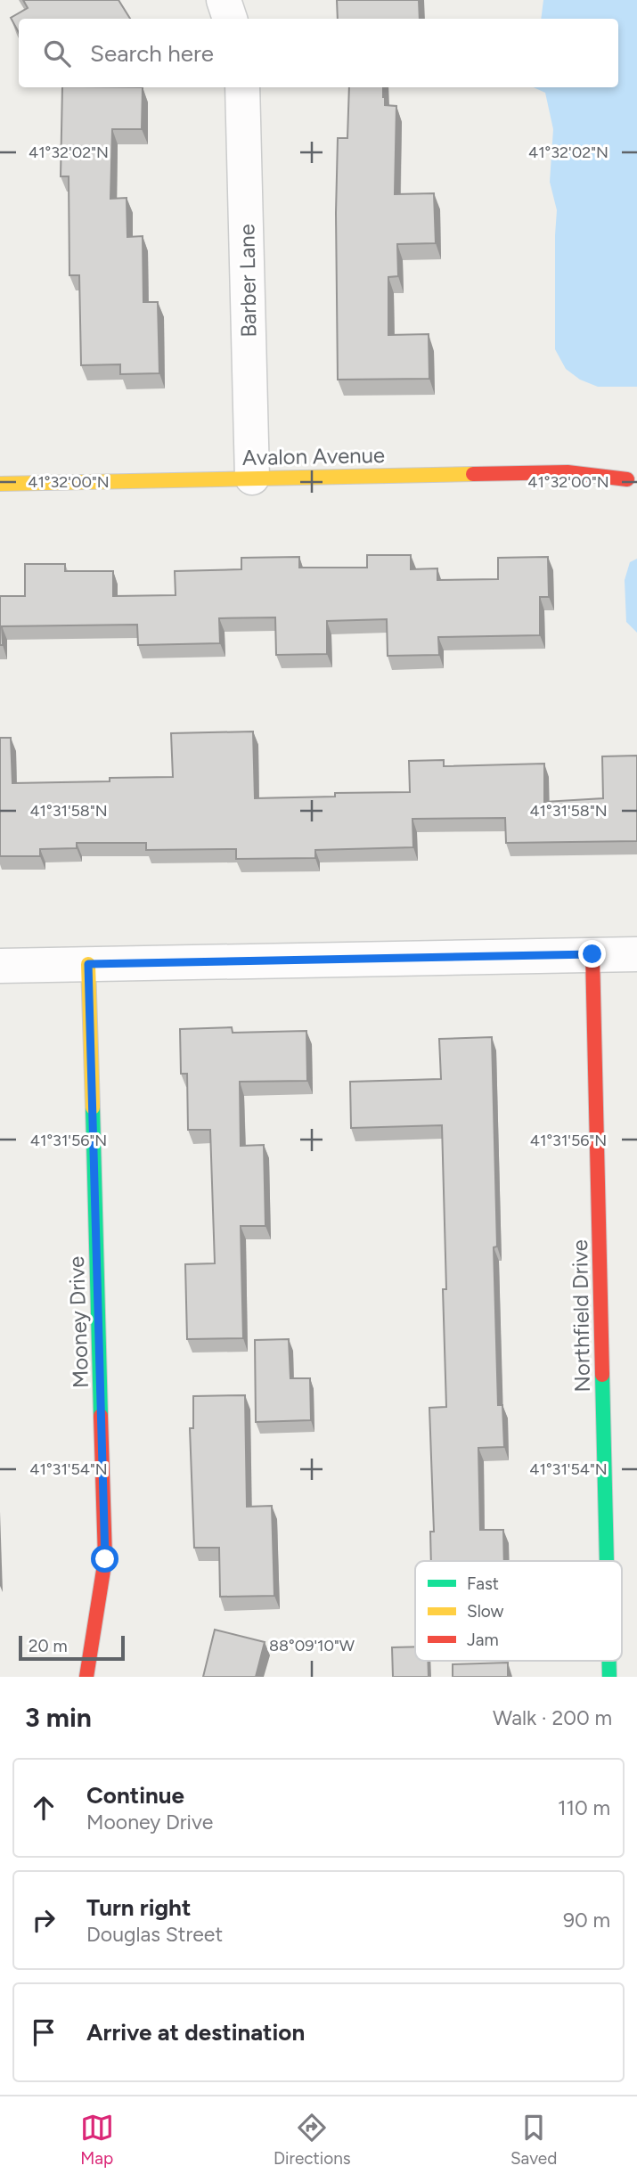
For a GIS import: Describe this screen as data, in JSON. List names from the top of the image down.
{
  "streets": {
    "street": [
      "Barber Lane",
      "Avalon Avenue",
      "Northfield Drive",
      "Mooney Drive"
    ]
  },
  "crossings": [
    ["Barber Lane", "Avalon Avenue"]
  ],
  "legend": ["Fast", "Slow", "Jam"],
  "scale_bar": "20 m",
  "page": {
    "search": "Search here",
    "scale": "20 m",
    "heading": ["3 min", "Walk · 200 m"],
    "list": [
      ["Continue", "Mooney Drive", "110 m"],
      ["Turn right", "Douglas Street", "90 m"],
      "Arrive at destination"
    ],
    "nav": ["Map", "Directions", "Saved"]
  },
  "coordinates": [
    "41°32'02\"N",
    "41°32'00\"N",
    "41°31'58\"N",
    "41°31'56\"N",
    "41°31'54\"N",
    "88°09'10\"W"
  ]
}
